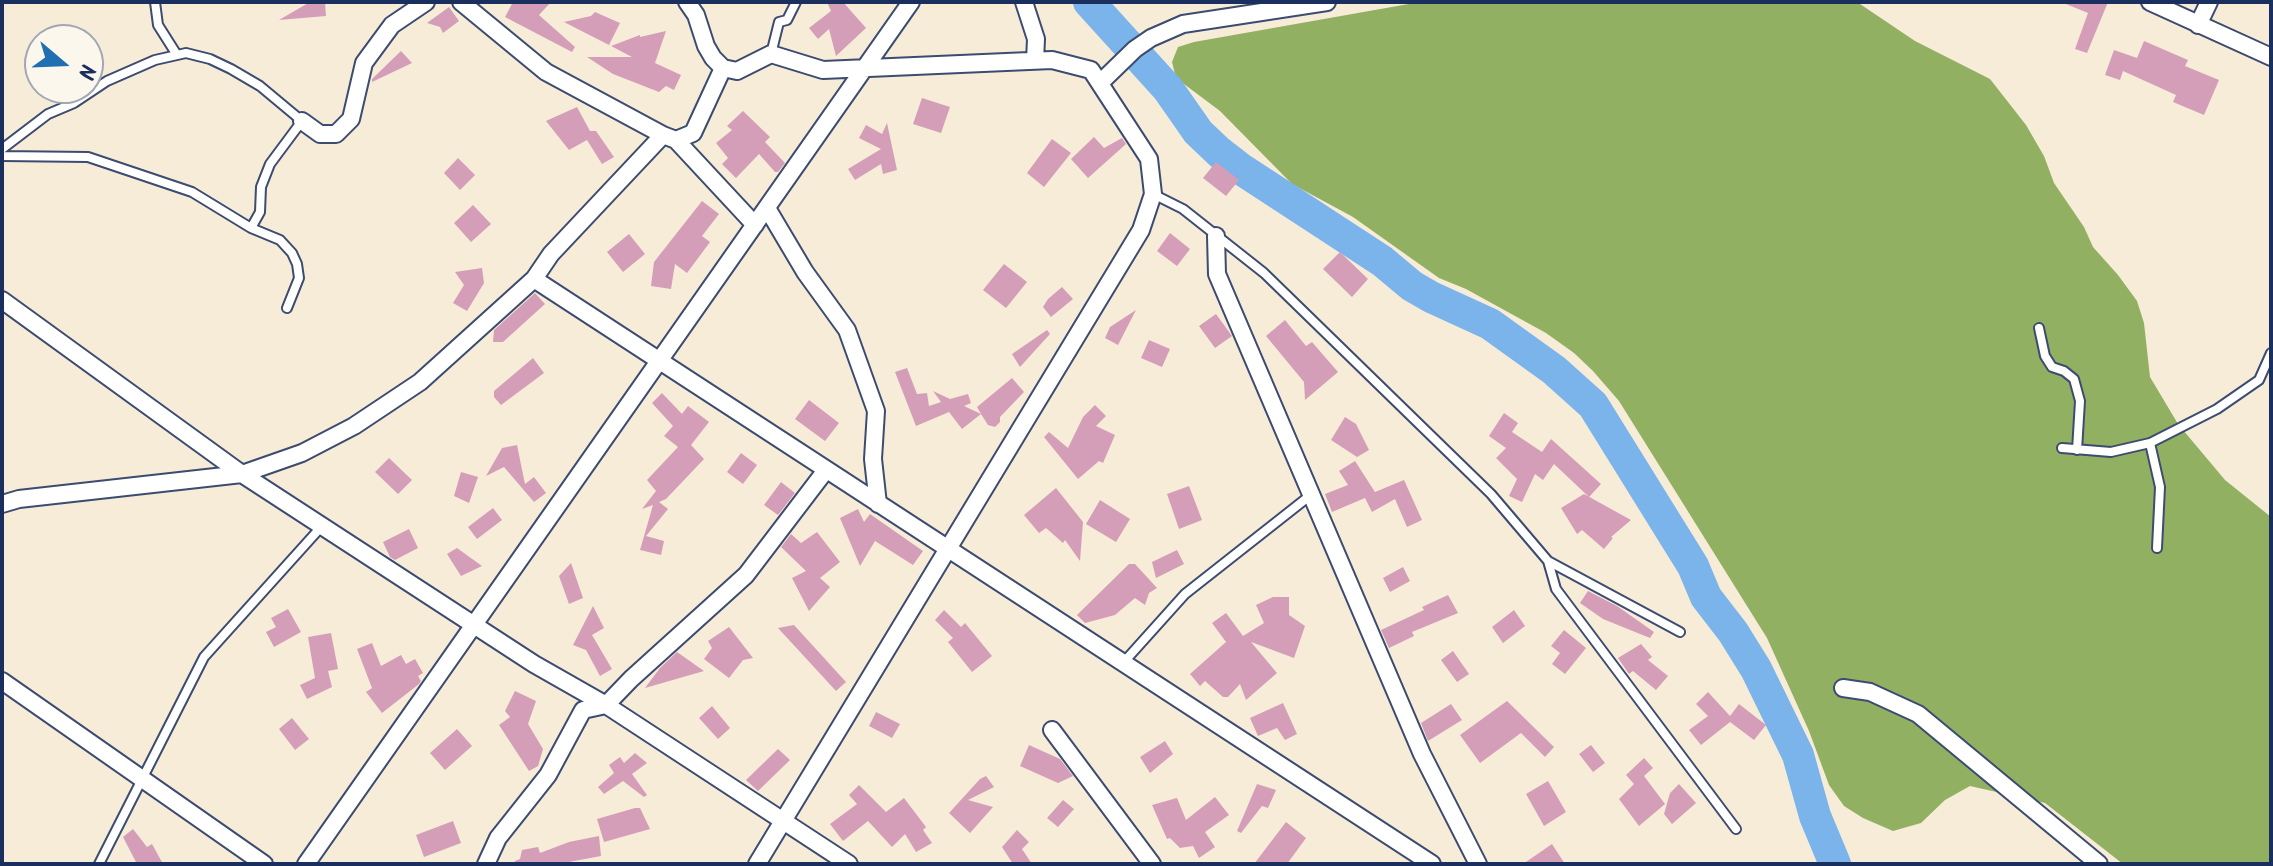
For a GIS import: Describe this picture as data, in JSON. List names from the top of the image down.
{
  "north": "right"
}
